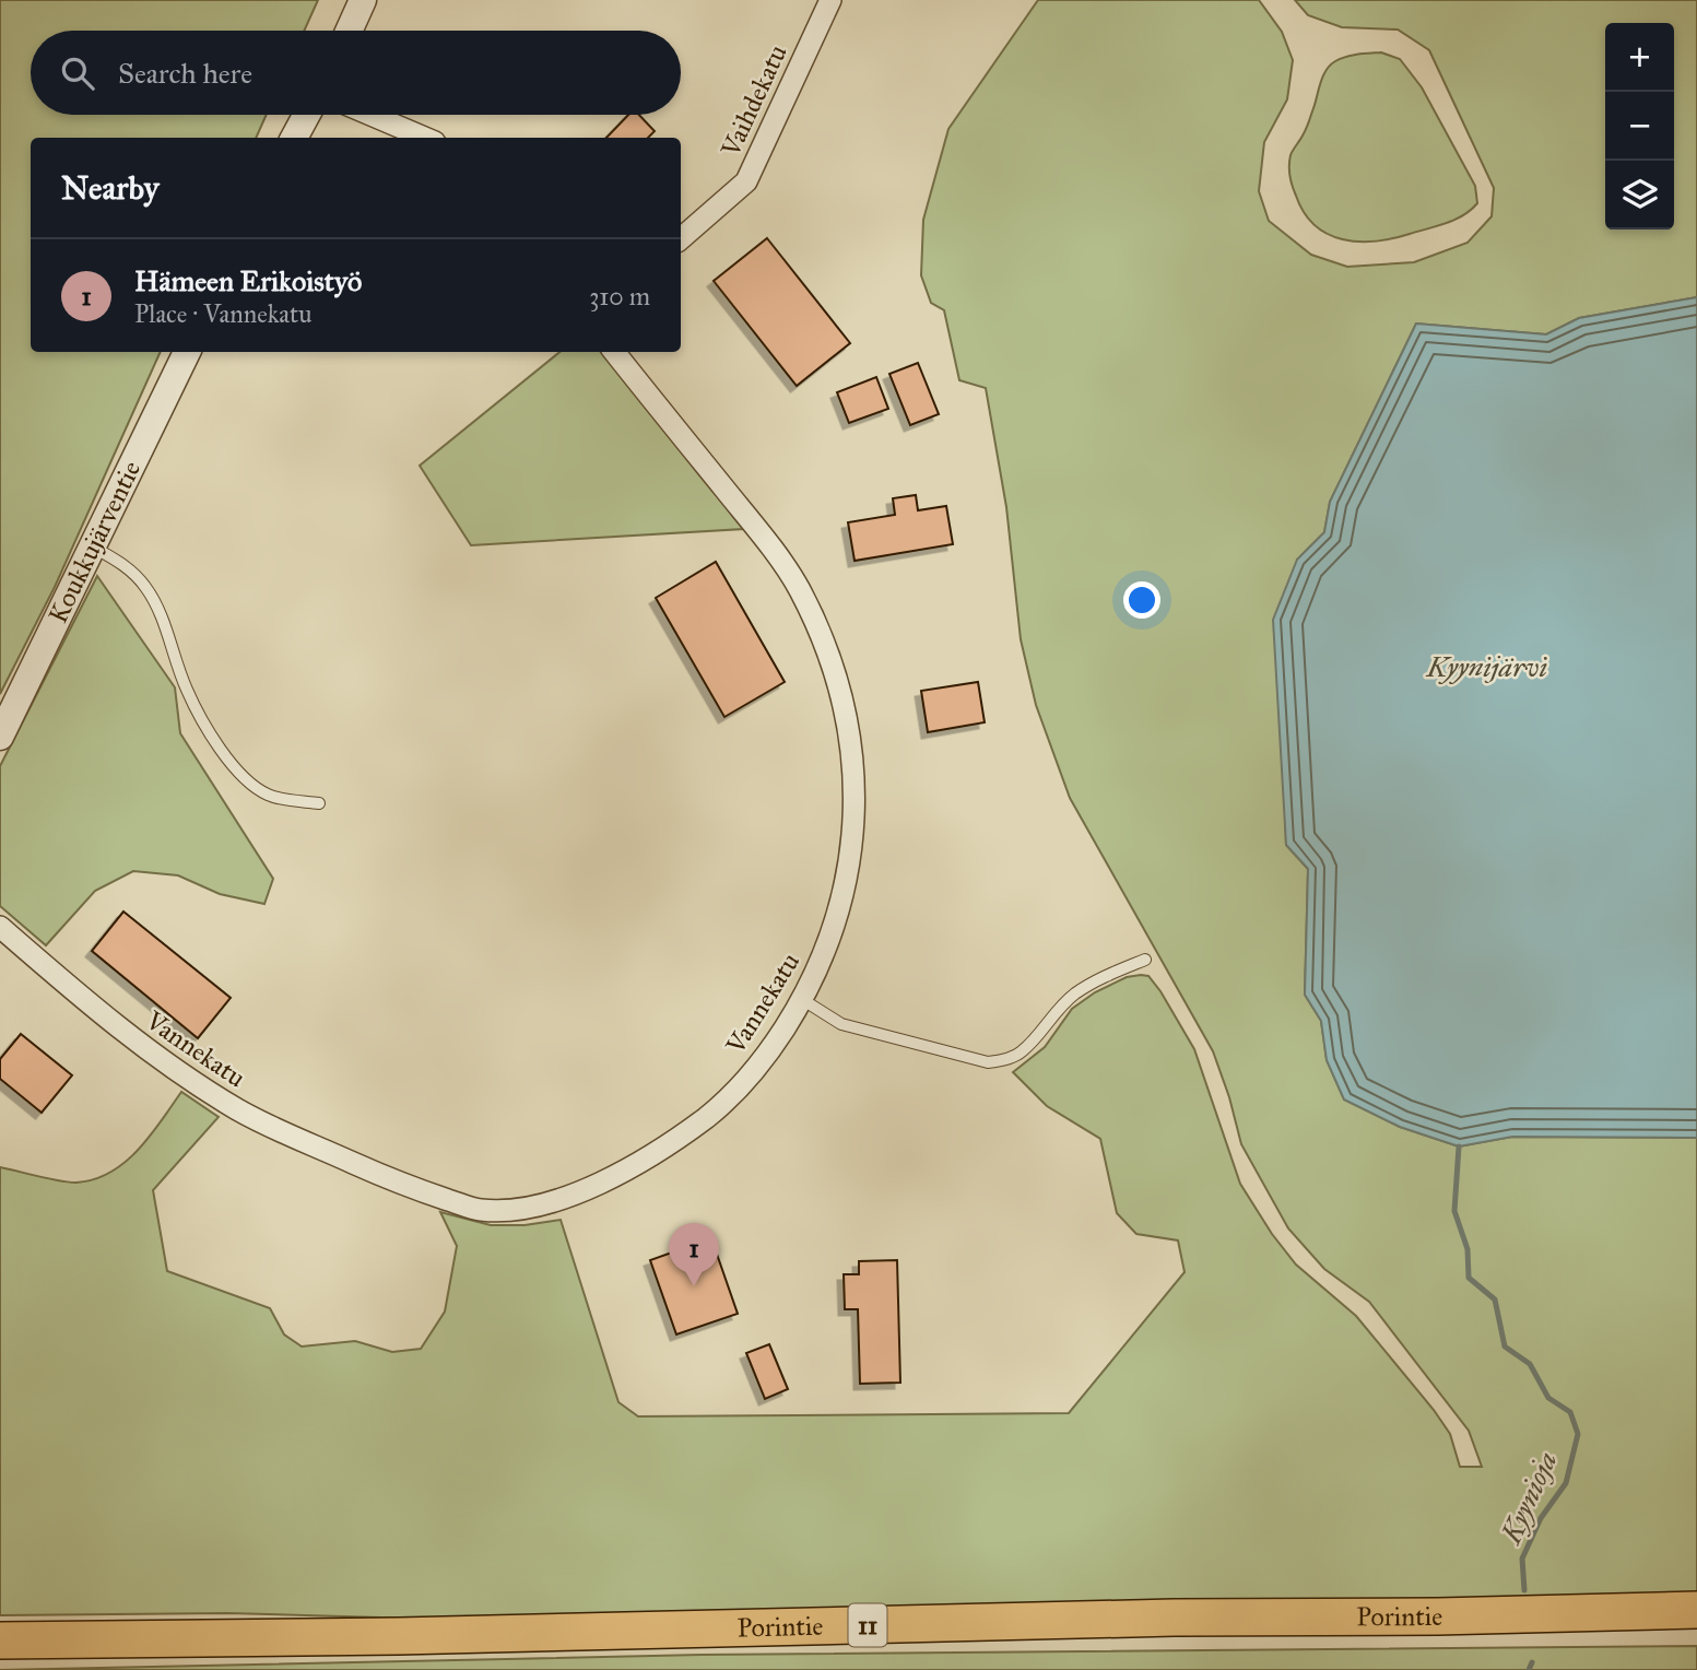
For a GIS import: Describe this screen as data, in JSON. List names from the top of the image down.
{
  "streets": {
    "highway": ["Porintie", "11"],
    "street": ["Vaihdekatu", "Koukkujärventie", "Vannekatu"]
  },
  "water": ["Kyynijärvi", "Kyynioja"],
  "page": {
    "map_buttons": ["+", "−"],
    "search": "Search here",
    "heading": "Nearby",
    "list": [
      {
        "mark": "1",
        "name": "Hämeen Erikoistyö",
        "note": "Place · Vannekatu",
        "value": "310 m"
      }
    ],
    "pins": "1"
  }
}
